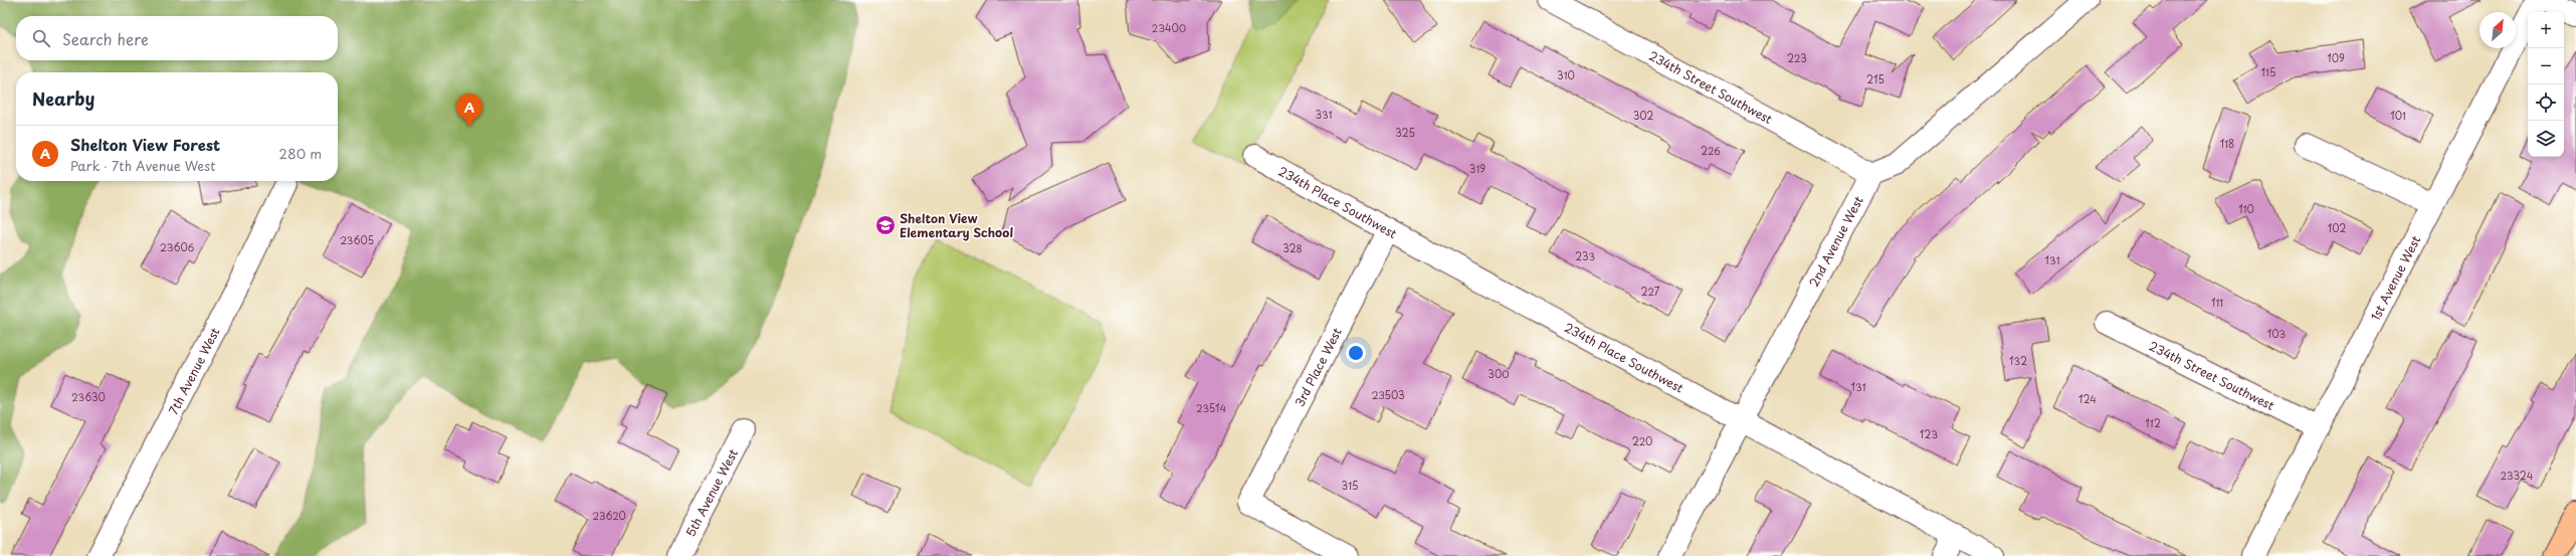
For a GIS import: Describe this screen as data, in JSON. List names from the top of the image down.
{
  "streets": {
    "street": [
      "234th Street Southwest",
      "234th Place Southwest",
      "2nd Avenue West",
      "1st Avenue West",
      "3rd Place West",
      "7th Avenue West",
      "5th Avenue West"
    ]
  },
  "crossings": [
    ["234th Street Southwest", "2nd Avenue West"],
    ["234th Street Southwest", "1st Avenue West"],
    ["234th Place Southwest", "2nd Avenue West"],
    ["234th Place Southwest", "3rd Place West"]
  ],
  "places": {
    "school or university": ["Shelton View Elementary School"]
  },
  "house_numbers": [
    "23400",
    "223",
    "109",
    "115",
    "310",
    "215",
    "331",
    "302",
    "101",
    "325",
    "118",
    "226",
    "319",
    "110",
    "102",
    "23605",
    "23606",
    "328",
    "233",
    "131",
    "227",
    "111",
    "103",
    "132",
    "300",
    "131",
    "23503",
    "23630",
    "124",
    "23514",
    "112",
    "123",
    "220",
    "23324",
    "315",
    "23620"
  ],
  "north": "top right",
  "page": {
    "map_buttons": ["+", "−"],
    "search": "Search here",
    "heading": "Nearby",
    "pins": "A",
    "list": [
      {
        "mark": "A",
        "name": "Shelton View Forest",
        "note": "Park · 7th Avenue West",
        "value": "280 m"
      }
    ]
  }
}
